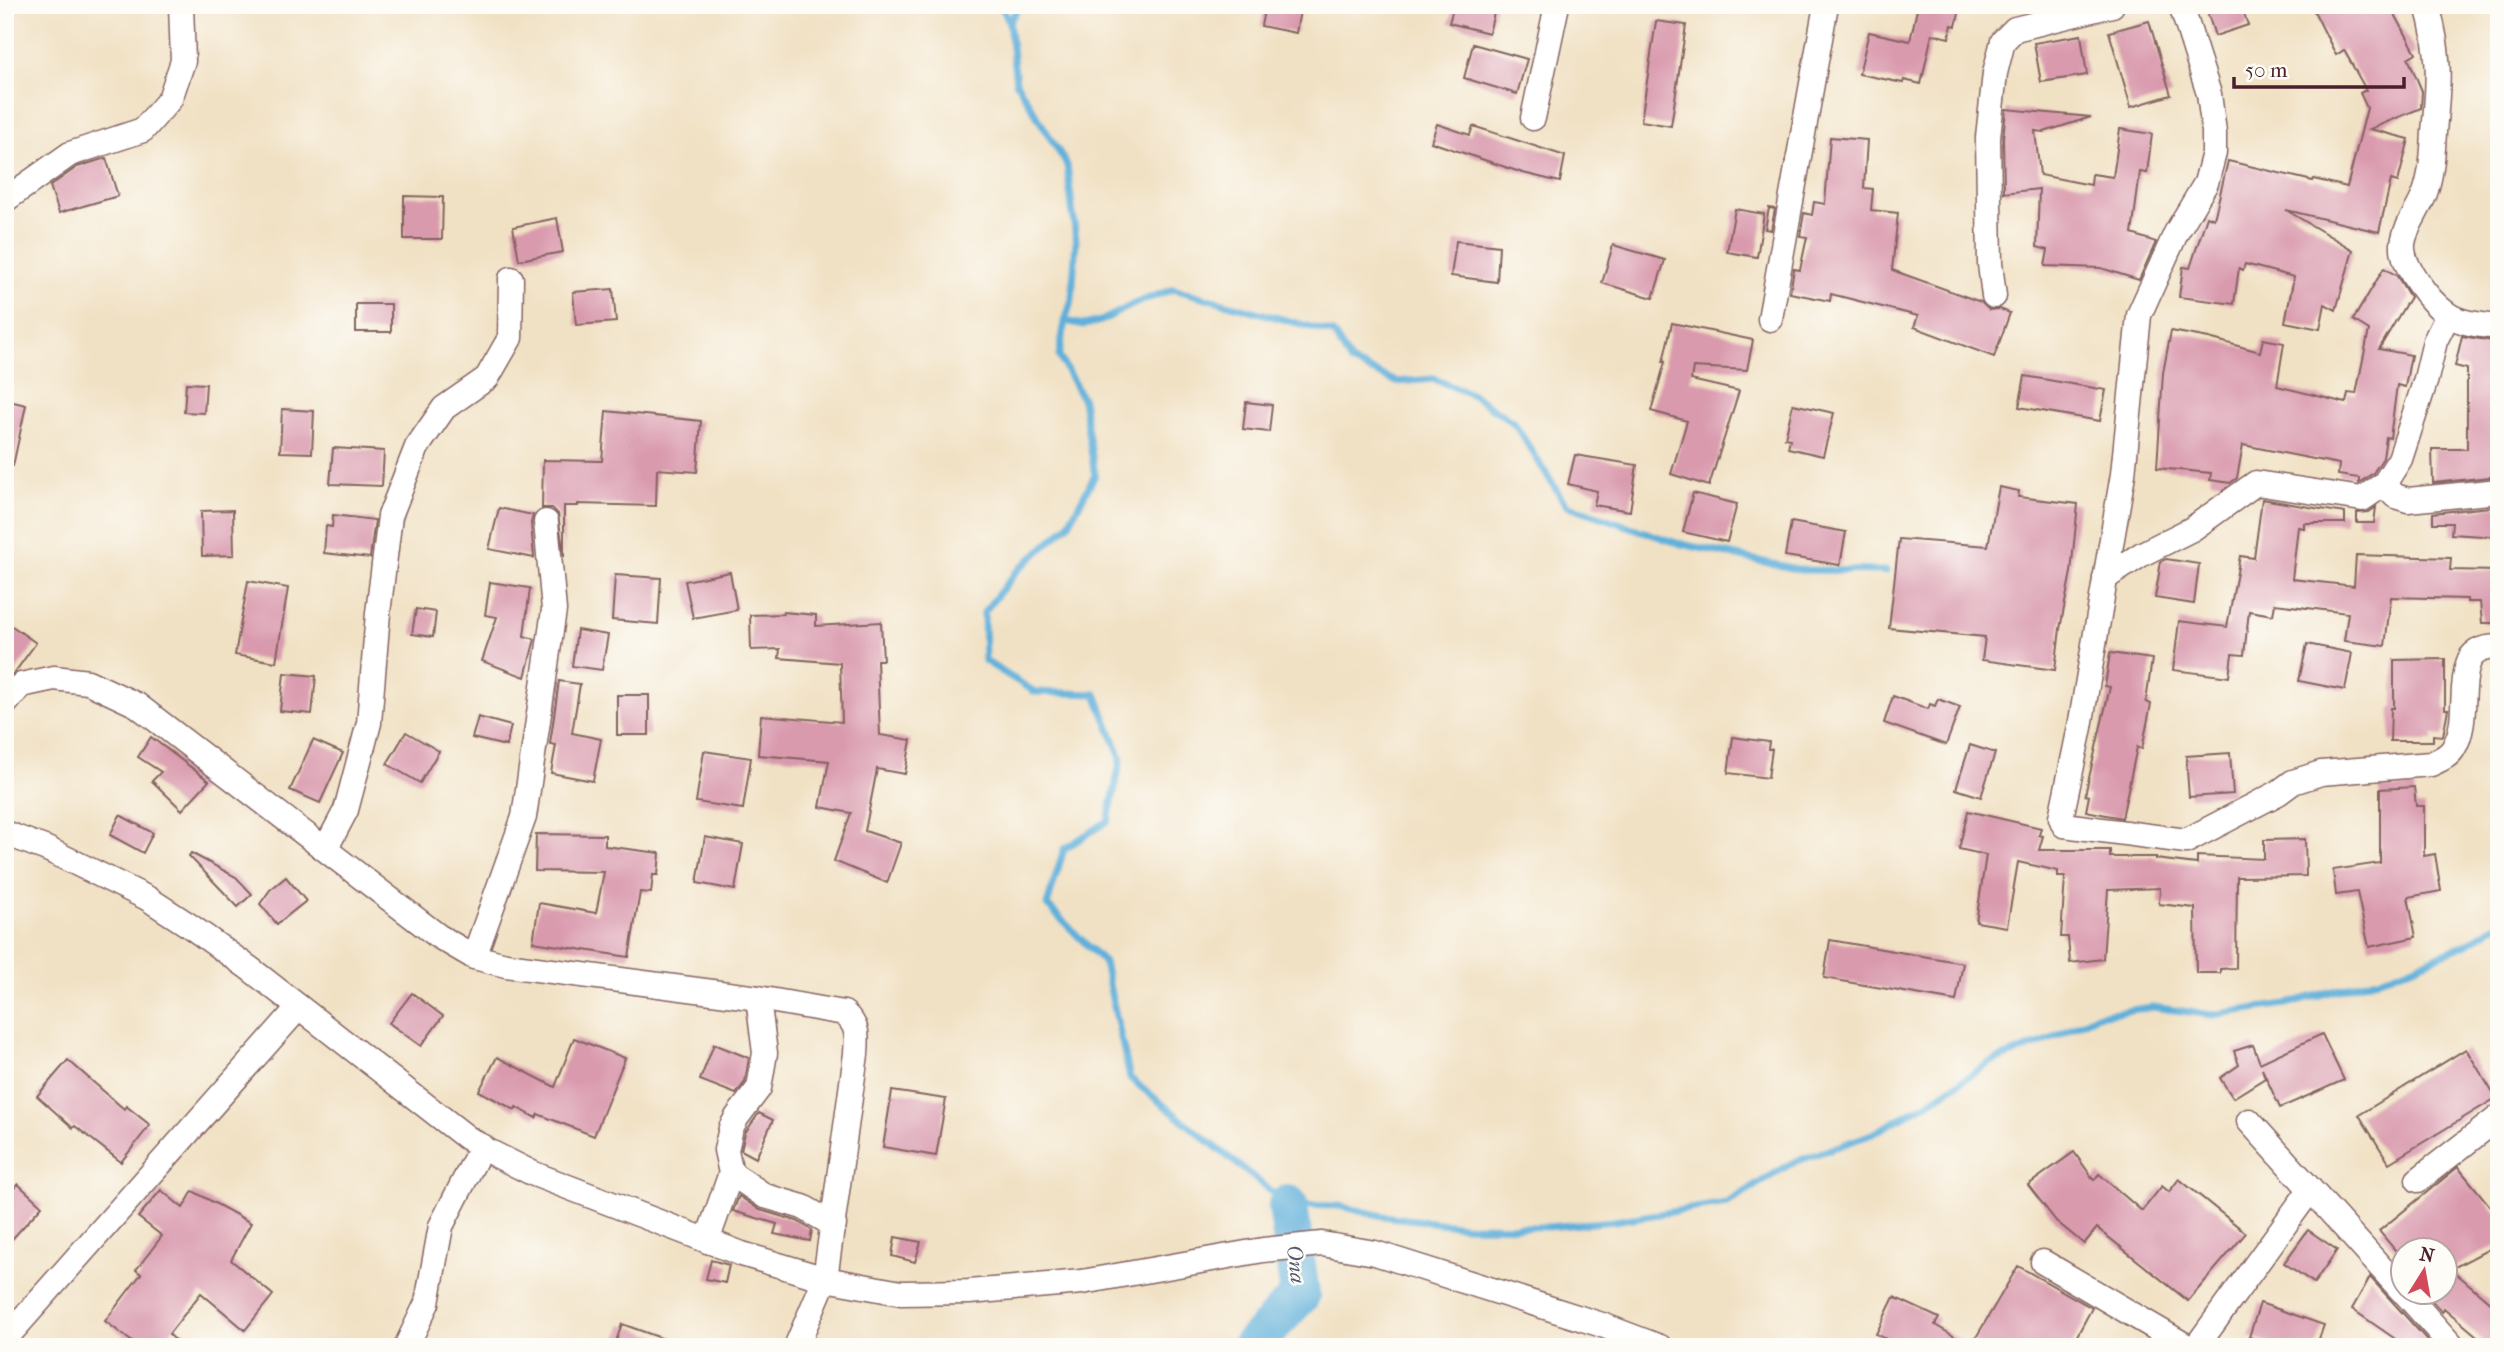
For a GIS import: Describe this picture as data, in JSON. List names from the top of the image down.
{
  "water": ["Ona"],
  "scale_bar": "50 m",
  "north": "top"
}
